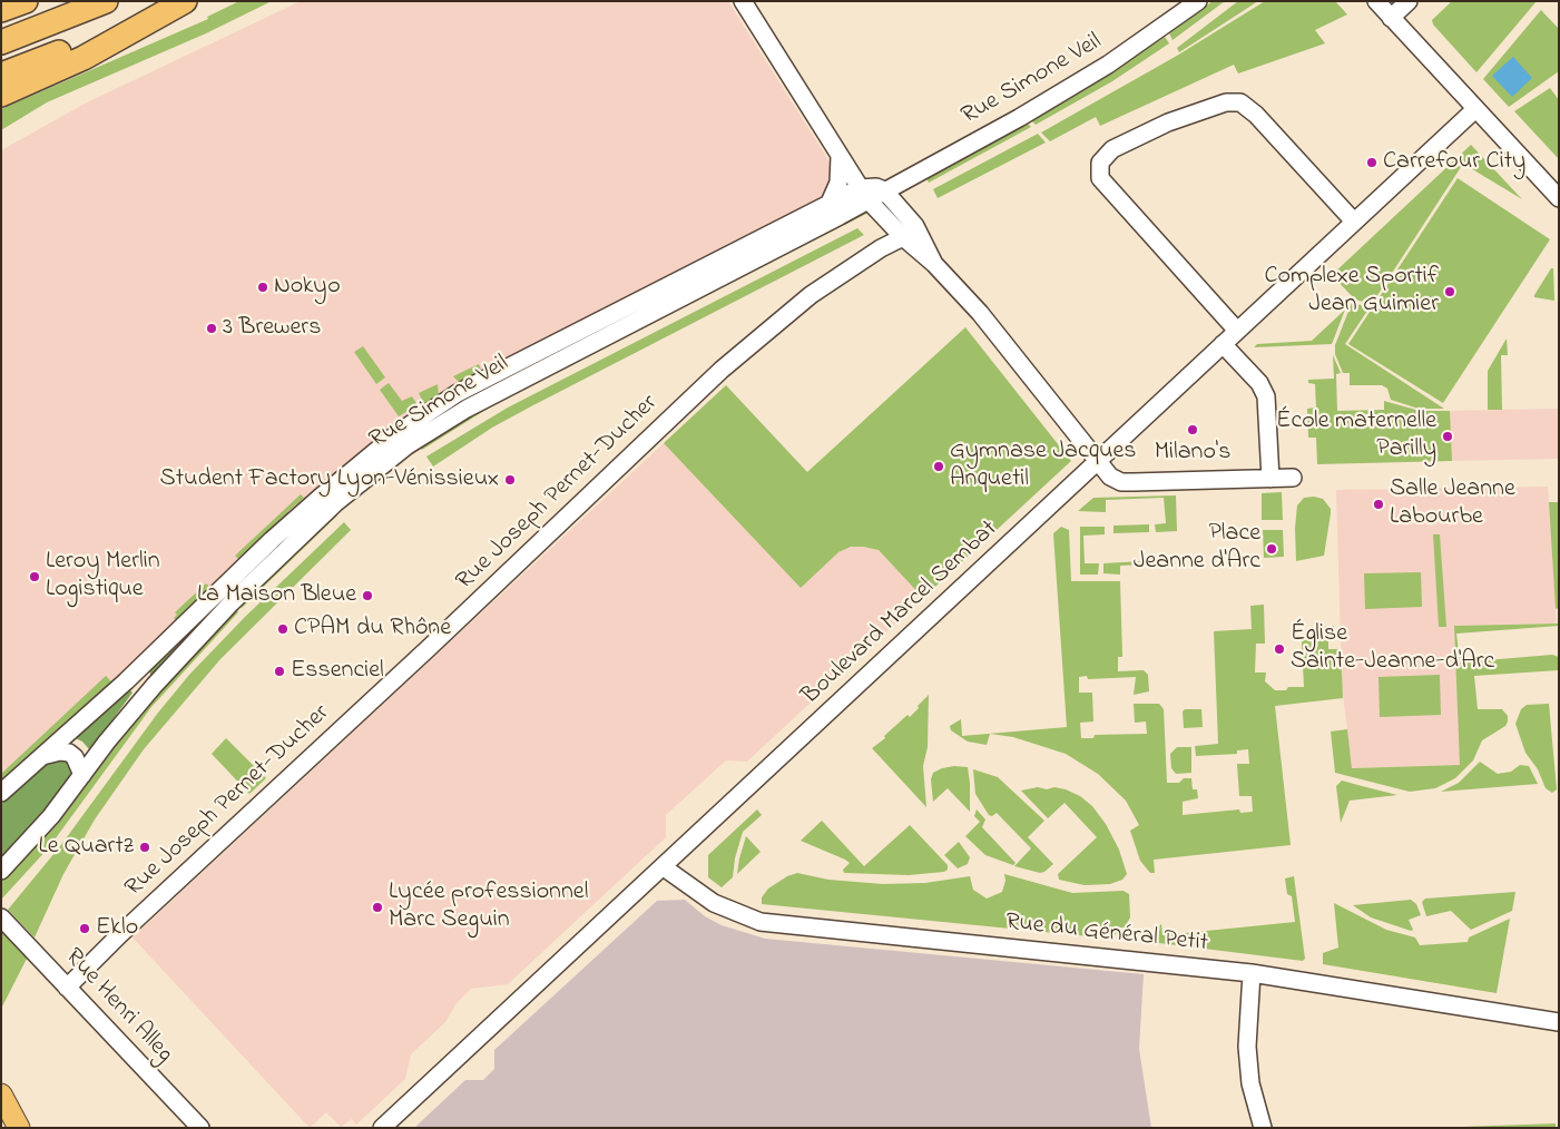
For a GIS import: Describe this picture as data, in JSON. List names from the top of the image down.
{
  "streets": {
    "street": [
      "Rue Simone Veil",
      "Rue Joseph Pernet-Ducher",
      "Boulevard Marcel Sembat",
      "Rue du Général Petit",
      "Rue Henri Alleg"
    ]
  },
  "crossings": [
    ["Rue Joseph Pernet-Ducher", "Rue Henri Alleg"],
    ["Boulevard Marcel Sembat", "Rue du Général Petit"]
  ],
  "places": [
    "Carrefour City",
    "Nokyo",
    "Complexe Sportif Jean Guimier",
    "3 Brewers",
    "Milano's",
    "École maternelle Parilly",
    "Gymnase Jacques Anquetil",
    "Student Factory Lyon-Vénissieux",
    "Salle Jeanne Labourbe",
    "Place Jeanne d'Arc",
    "Leroy Merlin Logistique",
    "La Maison Bleue",
    "CPAM du Rhône",
    "Église Sainte-Jeanne-d'Arc",
    "Essenciel",
    "Le Quartz",
    "Lycée professionnel Marc Seguin",
    "Eklo"
  ]
}
